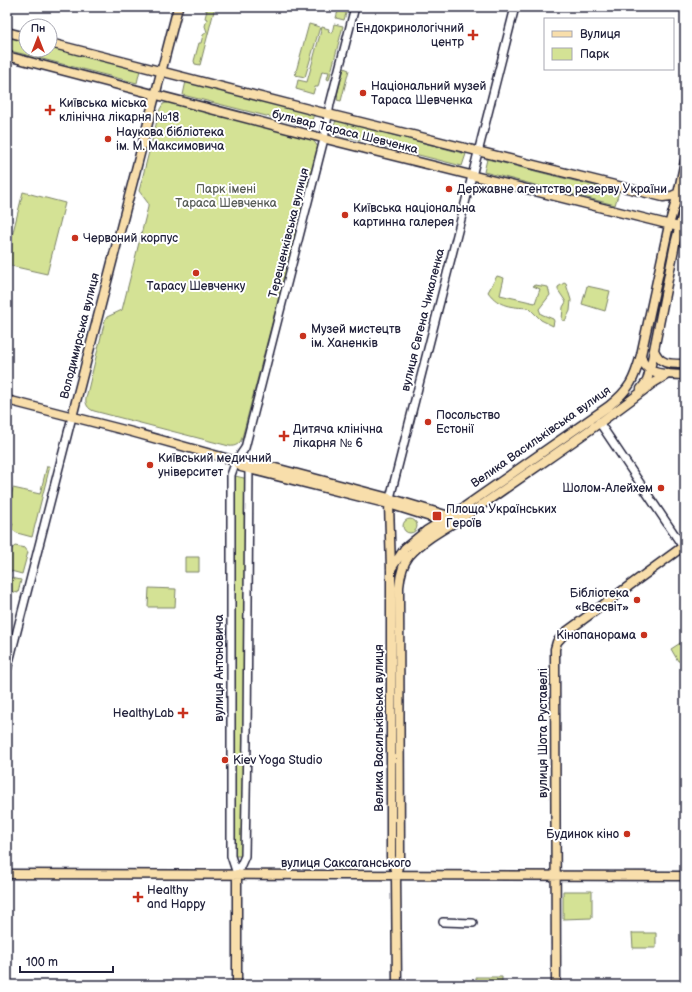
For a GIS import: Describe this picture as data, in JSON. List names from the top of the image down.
{
  "streets": {
    "main road": [
      "бульвар Тараса Шевченка",
      "Володимирська вулиця",
      "Велика Васильківська вулиця",
      "вулиця Антоновича",
      "вулиця Шота Руставелі",
      "вулиця Саксаганського"
    ],
    "street": ["Терещенківська вулиця", "вулиця Євгена Чикаленка"]
  },
  "crossings": [
    ["бульвар Тараса Шевченка", "Терещенківська вулиця"],
    ["бульвар Тараса Шевченка", "вулиця Євгена Чикаленка"],
    ["бульвар Тараса Шевченка", "Володимирська вулиця"],
    ["бульвар Тараса Шевченка", "Велика Васильківська вулиця"],
    ["Терещенківська вулиця", "вулиця Антоновича"],
    ["Велика Васильківська вулиця", "вулиця Саксаганського"],
    ["вулиця Антоновича", "вулиця Саксаганського"],
    ["вулиця Шота Руставелі", "вулиця Саксаганського"]
  ],
  "parks": ["Парк імені Тараса Шевченка"],
  "places": {
    "health": [
      "Ендокринологічний центр",
      "Київська міська клінічна лікарня №18",
      "Дитяча клінічна лікарня № 6",
      "HealthyLab",
      "Healthy and Happy"
    ],
    "other": [
      "Національний музей Тараса Шевченка",
      "Наукова бібліотека ім. М. Максимовича",
      "Державне агентство резерву України",
      "Київська національна картинна галерея",
      "Червоний корпус",
      "Тарасу Шевченку",
      "Музей мистецтв ім. Ханенків",
      "Посольство Естонії",
      "Київський медичний університет",
      "Шолом-Алейхем",
      "Бібліотека «Всесвіт»",
      "Кінопанорама",
      "Kiev Yoga Studio",
      "Будинок кіно"
    ],
    "transit": ["Площа Українських Героїв"]
  },
  "legend": ["Вулиця", "Парк"],
  "scale_bar": "100 m",
  "north": "top"
}
